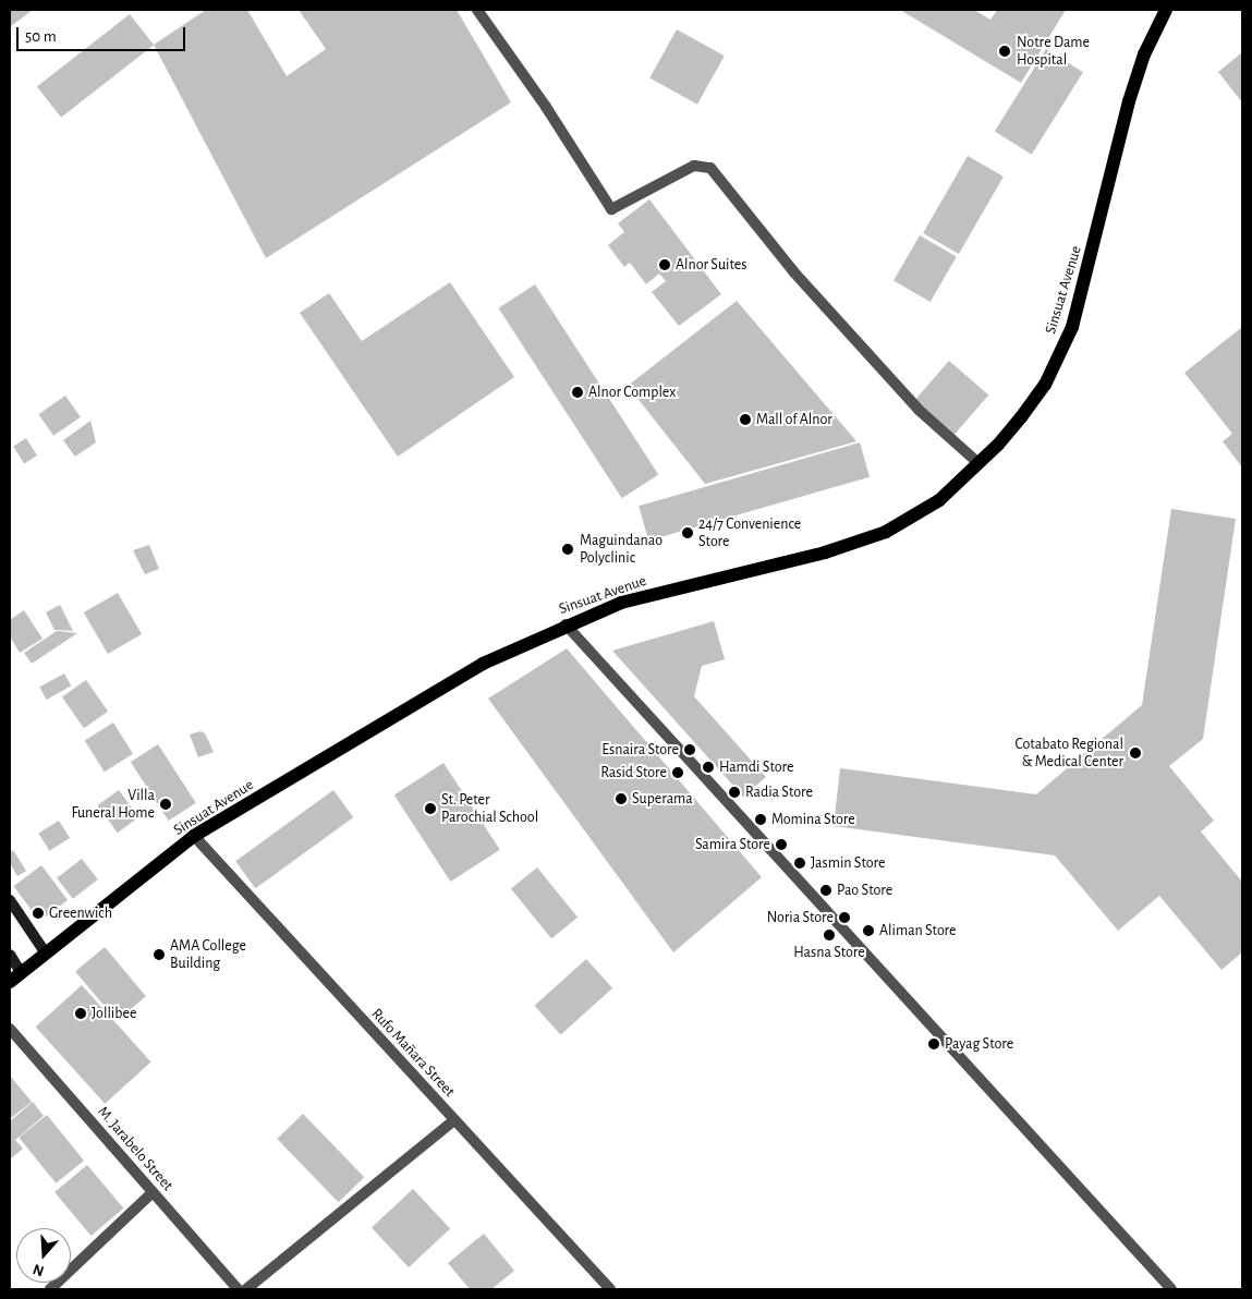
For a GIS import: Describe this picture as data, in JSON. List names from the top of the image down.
{
  "streets": {
    "main road": ["Sinsuat Avenue"],
    "street": ["Rufo Mañara Street", "M. Jarabelo Street"]
  },
  "crossings": [
    ["Sinsuat Avenue", "Rufo Mañara Street"]
  ],
  "places": [
    "Notre Dame Hospital",
    "Alnor Suites",
    "Alnor Complex",
    "Mall of Alnor",
    "24/7 Convenience Store",
    "Maguindanao Polyclinic",
    "Esnaira Store",
    "Cotabato Regional & Medical Center",
    "Hamdi Store",
    "Rasid Store",
    "Radia Store",
    "Superama",
    "Villa Funeral Home",
    "St. Peter Parochial School",
    "Momina Store",
    "Samira Store",
    "Jasmin Store",
    "Pao Store",
    "Greenwich",
    "Noria Store",
    "Aliman Store",
    "Hasna Store",
    "AMA College Building",
    "Jollibee",
    "Payag Store"
  ],
  "scale_bar": "50 m",
  "north": "bottom"
}
